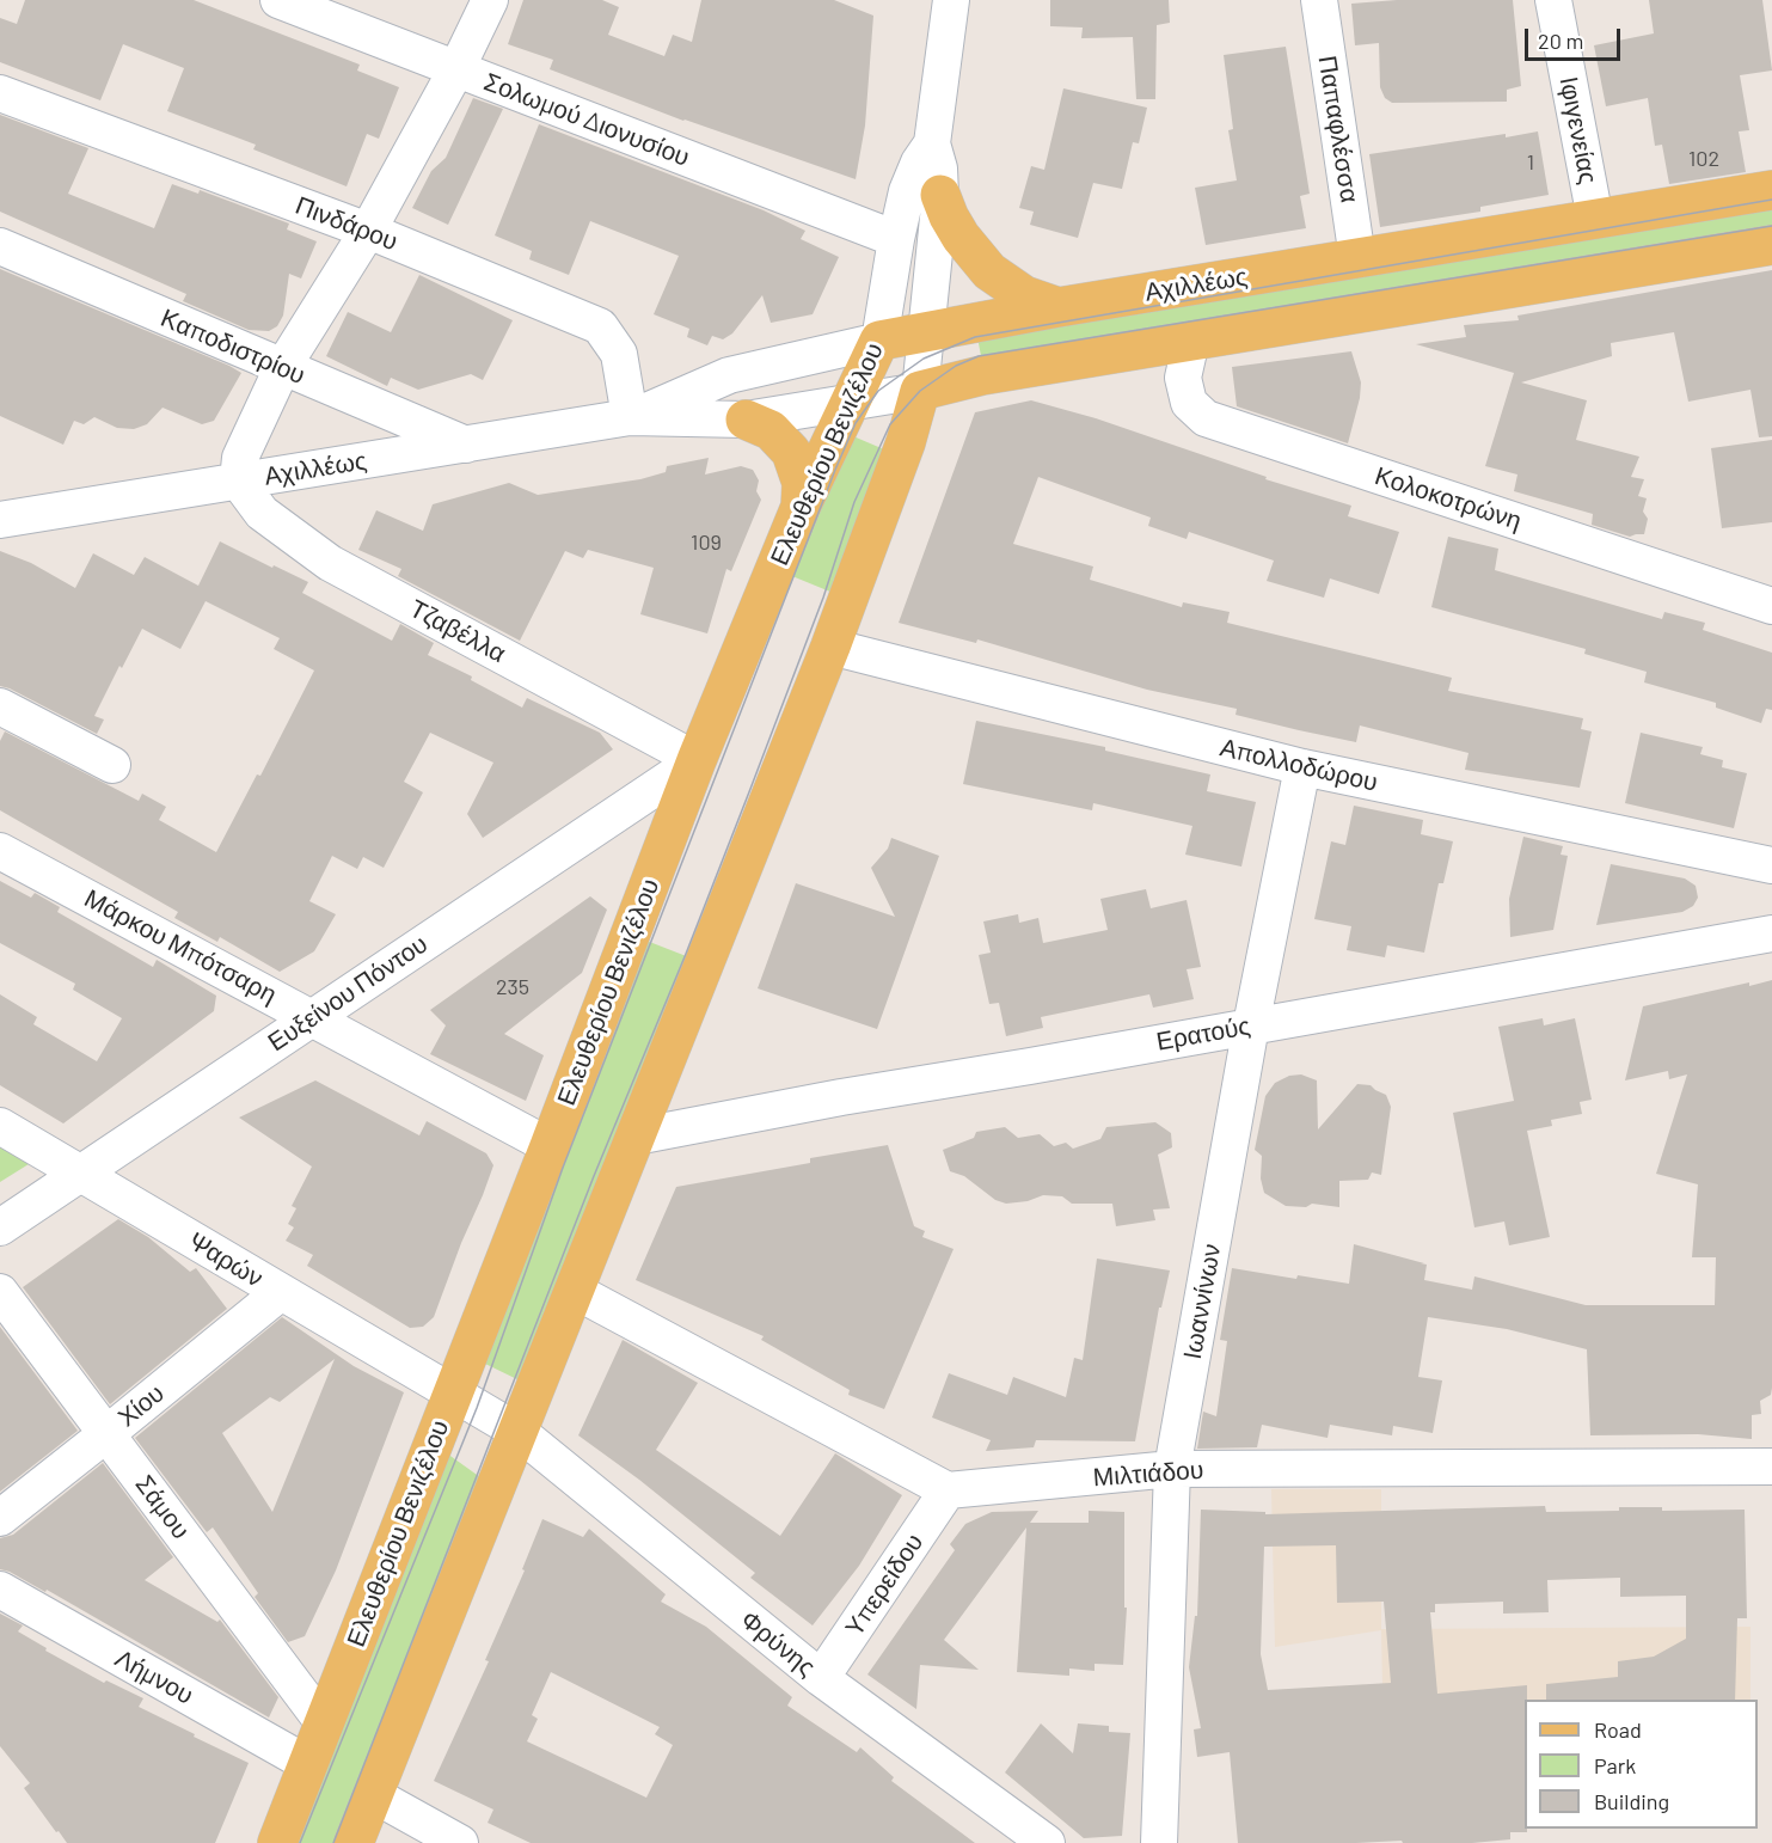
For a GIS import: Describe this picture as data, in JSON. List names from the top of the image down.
{
  "streets": {
    "main road": ["Αχιλλέως", "Ελευθερίου Βενιζέλου"],
    "street": [
      "Σολωμού Διονυσίου",
      "Παπαφλέσσα",
      "Ιφιγενείας",
      "Πινδάρου",
      "Καποδιστρίου",
      "Κολοκοτρώνη",
      "Τζαβέλλα",
      "Απολλοδώρου",
      "Μάρκου Μπότσαρη",
      "Ευξείνου Πόντου",
      "Ερατούς",
      "Ψαρών",
      "Ιωαννίνων",
      "Χίου",
      "Μιλτιάδου",
      "Σάμου",
      "Υπερείδου",
      "Φρύνης",
      "Λήμνου"
    ]
  },
  "crossings": [
    ["Σολωμού Διονυσίου", "Ελευθερίου Βενιζέλου"],
    ["Παπαφλέσσα", "Αχιλλέως"],
    ["Ιφιγενείας", "Αχιλλέως"],
    ["Πινδάρου", "Αχιλλέως"],
    ["Αχιλλέως", "Καποδιστρίου"],
    ["Αχιλλέως", "Ελευθερίου Βενιζέλου"],
    ["Αχιλλέως", "Κολοκοτρώνη"],
    ["Αχιλλέως", "Τζαβέλλα"],
    ["Ελευθερίου Βενιζέλου", "Τζαβέλλα"],
    ["Ελευθερίου Βενιζέλου", "Απολλοδώρου"],
    ["Ελευθερίου Βενιζέλου", "Μάρκου Μπότσαρη"],
    ["Ελευθερίου Βενιζέλου", "Ευξείνου Πόντου"],
    ["Ελευθερίου Βενιζέλου", "Ερατούς"],
    ["Ελευθερίου Βενιζέλου", "Ψαρών"],
    ["Ελευθερίου Βενιζέλου", "Σάμου"],
    ["Ελευθερίου Βενιζέλου", "Φρύνης"],
    ["Ελευθερίου Βενιζέλου", "Λήμνου"],
    ["Τζαβέλλα", "Ευξείνου Πόντου"],
    ["Απολλοδώρου", "Ιωαννίνων"],
    ["Μάρκου Μπότσαρη", "Ευξείνου Πόντου"],
    ["Ευξείνου Πόντου", "Ψαρών"],
    ["Ερατούς", "Ιωαννίνων"],
    ["Ψαρών", "Χίου"],
    ["Ψαρών", "Φρύνης"],
    ["Ιωαννίνων", "Μιλτιάδου"],
    ["Χίου", "Σάμου"],
    ["Μιλτιάδου", "Υπερείδου"],
    ["Υπερείδου", "Φρύνης"]
  ],
  "house_numbers": [
    "102",
    "1",
    "109",
    "235"
  ],
  "legend": ["Road", "Park", "Building"],
  "scale_bar": "20 m"
}
